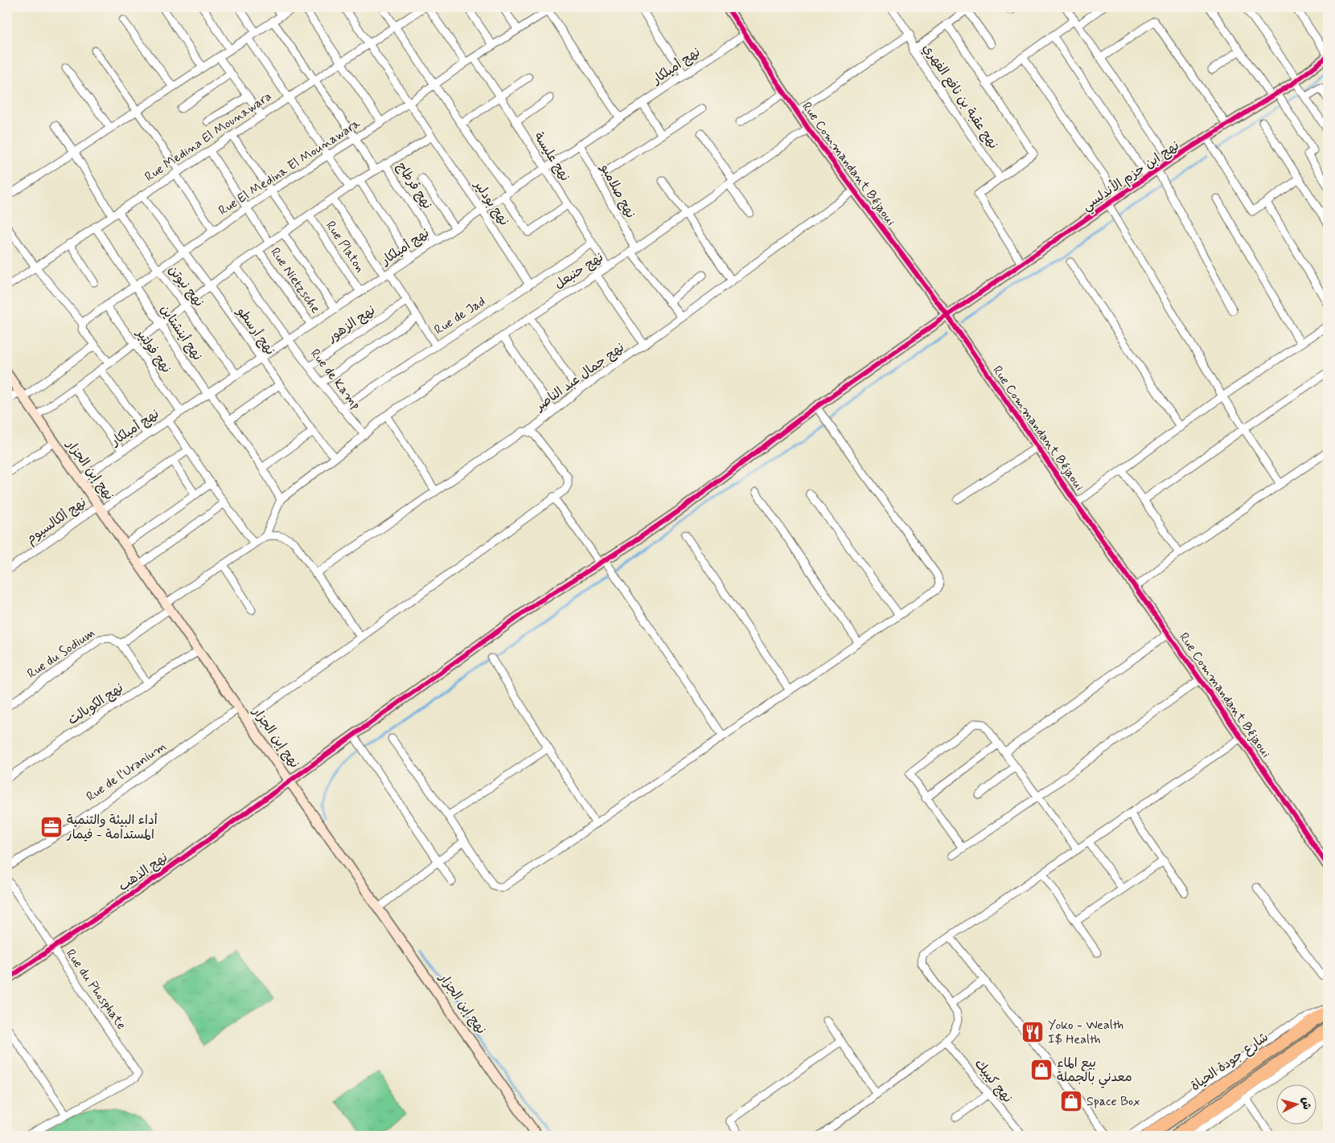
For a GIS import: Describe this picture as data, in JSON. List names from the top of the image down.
{
  "streets": {
    "highway": ["شارع جودة الحياة"],
    "street": [
      "نهج أميلكار",
      "نهج عقبة بن نافع الفهري",
      "Rue Medina El Mounawara",
      "نهج عليسة",
      "Rue Commandant Béjaoui",
      "Rue El Medina El Mounawara",
      "نهج ابن حزم الأندلسي",
      "نهج قرطاج",
      "نهج صلامبو",
      "نهج بودلير",
      "Rue Platon",
      "نهج حنبعل",
      "Rue Nietzsche",
      "نهج نيوتن",
      "Rue de Jad",
      "نهج الزهور",
      "نهج أرسطو",
      "نهج أينشتاين",
      "نهج فولتير",
      "نهج جمال عبد الناصر",
      "Rue de Kamp",
      "نهج إبن الجزار",
      "نهج ألكالسيوم",
      "Rue du Sodium",
      "نهج الكوبالت",
      "Rue de l'Uranium",
      "نهج الذهب",
      "Rue du Phosphate",
      "نهج كيبيك"
    ]
  },
  "crossings": [
    ["نهج أميلكار", "نهج عليسة"],
    ["نهج أميلكار", "Rue Commandant Béjaoui"],
    ["نهج أميلكار", "نهج قرطاج"],
    ["نهج أميلكار", "نهج صلامبو"],
    ["نهج أميلكار", "نهج بودلير"],
    ["نهج أميلكار", "Rue Platon"],
    ["نهج أميلكار", "Rue Nietzsche"],
    ["نهج أميلكار", "نهج نيوتن"],
    ["نهج أميلكار", "نهج أرسطو"],
    ["نهج أميلكار", "نهج أينشتاين"],
    ["نهج أميلكار", "نهج فولتير"],
    ["نهج أميلكار", "Rue de Kamp"],
    ["نهج أميلكار", "نهج إبن الجزار"],
    ["Rue Medina El Mounawara", "نهج بودلير"],
    ["Rue Medina El Mounawara", "نهج نيوتن"],
    ["Rue Medina El Mounawara", "نهج أرسطو"],
    ["Rue Medina El Mounawara", "نهج أينشتاين"],
    ["نهج عليسة", "Rue El Medina El Mounawara"],
    ["نهج عليسة", "نهج حنبعل"],
    ["نهج عليسة", "Rue de Jad"],
    ["Rue Commandant Béjaoui", "نهج ابن حزم الأندلسي"],
    ["Rue Commandant Béjaoui", "نهج حنبعل"],
    ["Rue Commandant Béjaoui", "نهج جمال عبد الناصر"],
    ["Rue El Medina El Mounawara", "نهج بودلير"],
    ["Rue El Medina El Mounawara", "نهج نيوتن"],
    ["Rue El Medina El Mounawara", "نهج أرسطو"],
    ["Rue El Medina El Mounawara", "نهج أينشتاين"],
    ["Rue El Medina El Mounawara", "نهج فولتير"],
    ["نهج ابن حزم الأندلسي", "نهج الذهب"],
    ["نهج صلامبو", "نهج حنبعل"],
    ["نهج صلامبو", "نهج جمال عبد الناصر"],
    ["نهج بودلير", "Rue de Jad"],
    ["نهج حنبعل", "نهج أرسطو"],
    ["نهج حنبعل", "نهج أينشتاين"],
    ["نهج حنبعل", "Rue de Kamp"],
    ["Rue de Jad", "Rue de Kamp"],
    ["نهج الزهور", "Rue de Kamp"],
    ["نهج إبن الجزار", "نهج ألكالسيوم"],
    ["نهج إبن الجزار", "نهج الكوبالت"],
    ["نهج إبن الجزار", "Rue de l'Uranium"],
    ["نهج إبن الجزار", "نهج الذهب"],
    ["نهج الذهب", "Rue du Phosphate"]
  ],
  "places": {
    "office": ["أداء البيئة والتنمية المستدامة - فيمار"],
    "restaurant": ["Yoko - Wealth I$ Health"],
    "shop": ["بيع الماء معدني بالجملة", "Space Box"]
  },
  "north": "right"
}
